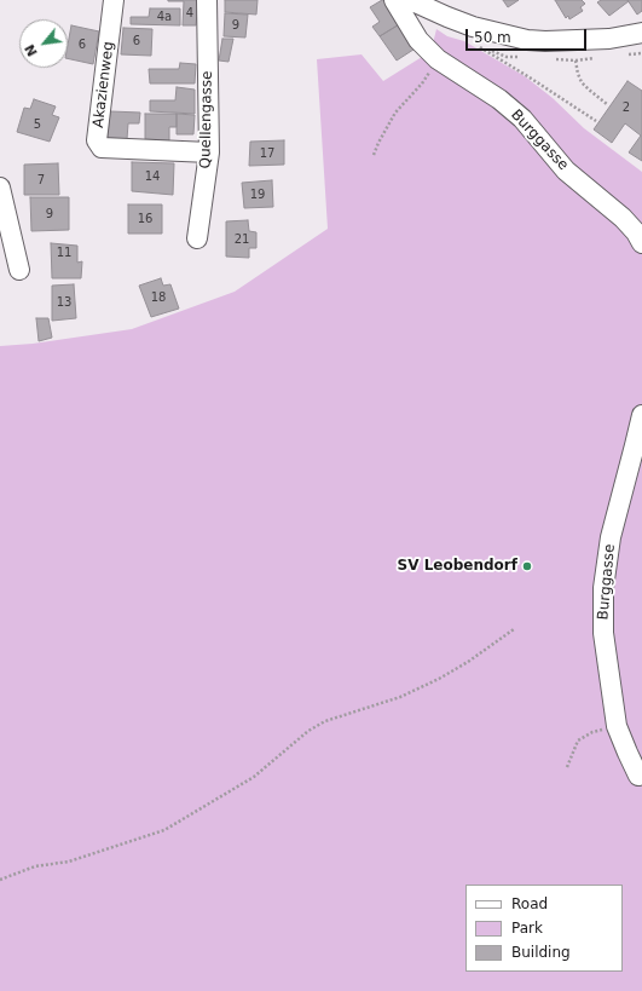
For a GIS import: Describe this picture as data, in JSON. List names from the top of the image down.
{
  "streets": {
    "street": ["Akazienweg", "Quellengasse", "Burggasse"]
  },
  "crossings": [
    ["Akazienweg", "Quellengasse"]
  ],
  "places": ["SV Leobendorf"],
  "house_numbers": [
    "4",
    "4a",
    "9",
    "6",
    "6",
    "2",
    "5",
    "17",
    "14",
    "7",
    "19",
    "9",
    "16",
    "21",
    "11",
    "18",
    "13"
  ],
  "legend": ["Road", "Park", "Building"],
  "scale_bar": "50 m",
  "north": "bottom left"
}
